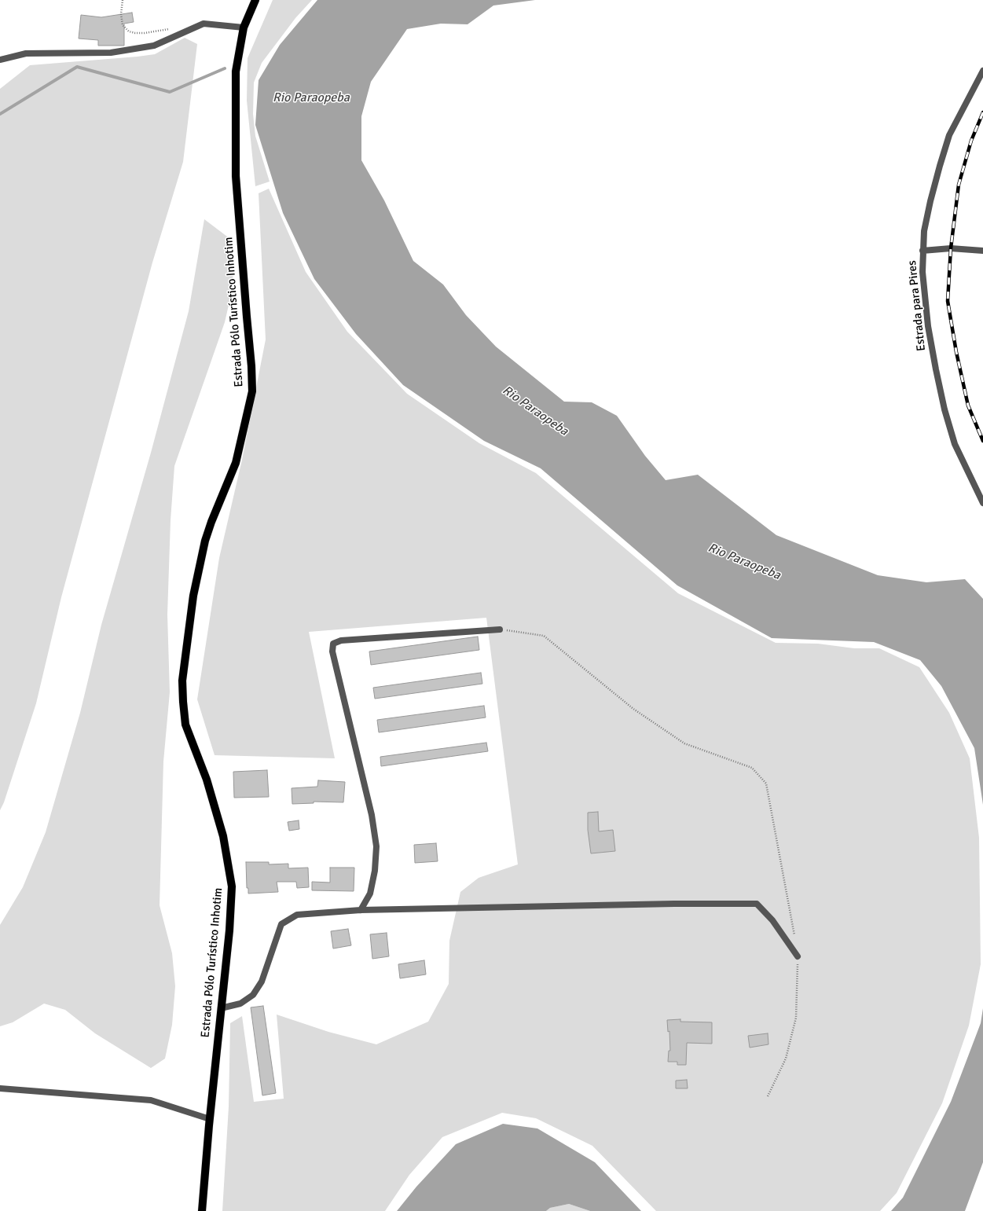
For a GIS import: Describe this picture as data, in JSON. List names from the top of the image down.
{
  "streets": {
    "main road": ["Estrada Pólo Turístico Inhotim"],
    "street": ["Estrada para Pires"]
  },
  "water": ["Rio Paraopeba"]
}
